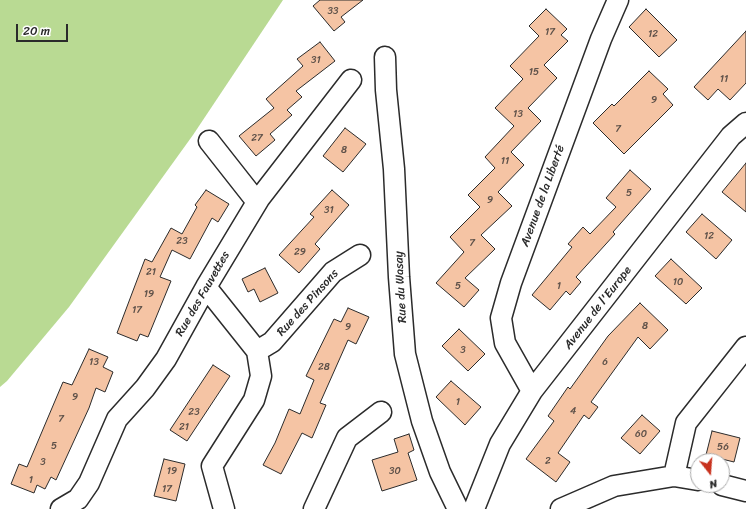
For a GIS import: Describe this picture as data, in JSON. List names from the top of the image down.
{
  "streets": {
    "street": [
      "Avenue de la Liberté",
      "Rue du Wasay",
      "Rue des Fauvettes",
      "Rue des Pinsons",
      "Avenue de l'Europe"
    ]
  },
  "crossings": [
    ["Avenue de la Liberté", "Avenue de l'Europe"]
  ],
  "house_numbers": [
    "33",
    "17",
    "12",
    "31",
    "15",
    "11",
    "9",
    "13",
    "7",
    "27",
    "8",
    "11",
    "5",
    "9",
    "31",
    "12",
    "23",
    "7",
    "29",
    "21",
    "10",
    "5",
    "1",
    "19",
    "17",
    "8",
    "9",
    "3",
    "13",
    "6",
    "28",
    "9",
    "1",
    "4",
    "23",
    "7",
    "21",
    "60",
    "5",
    "56",
    "2",
    "3",
    "19",
    "30",
    "1",
    "17"
  ],
  "scale_bar": "20 m",
  "north": "bottom"
}
